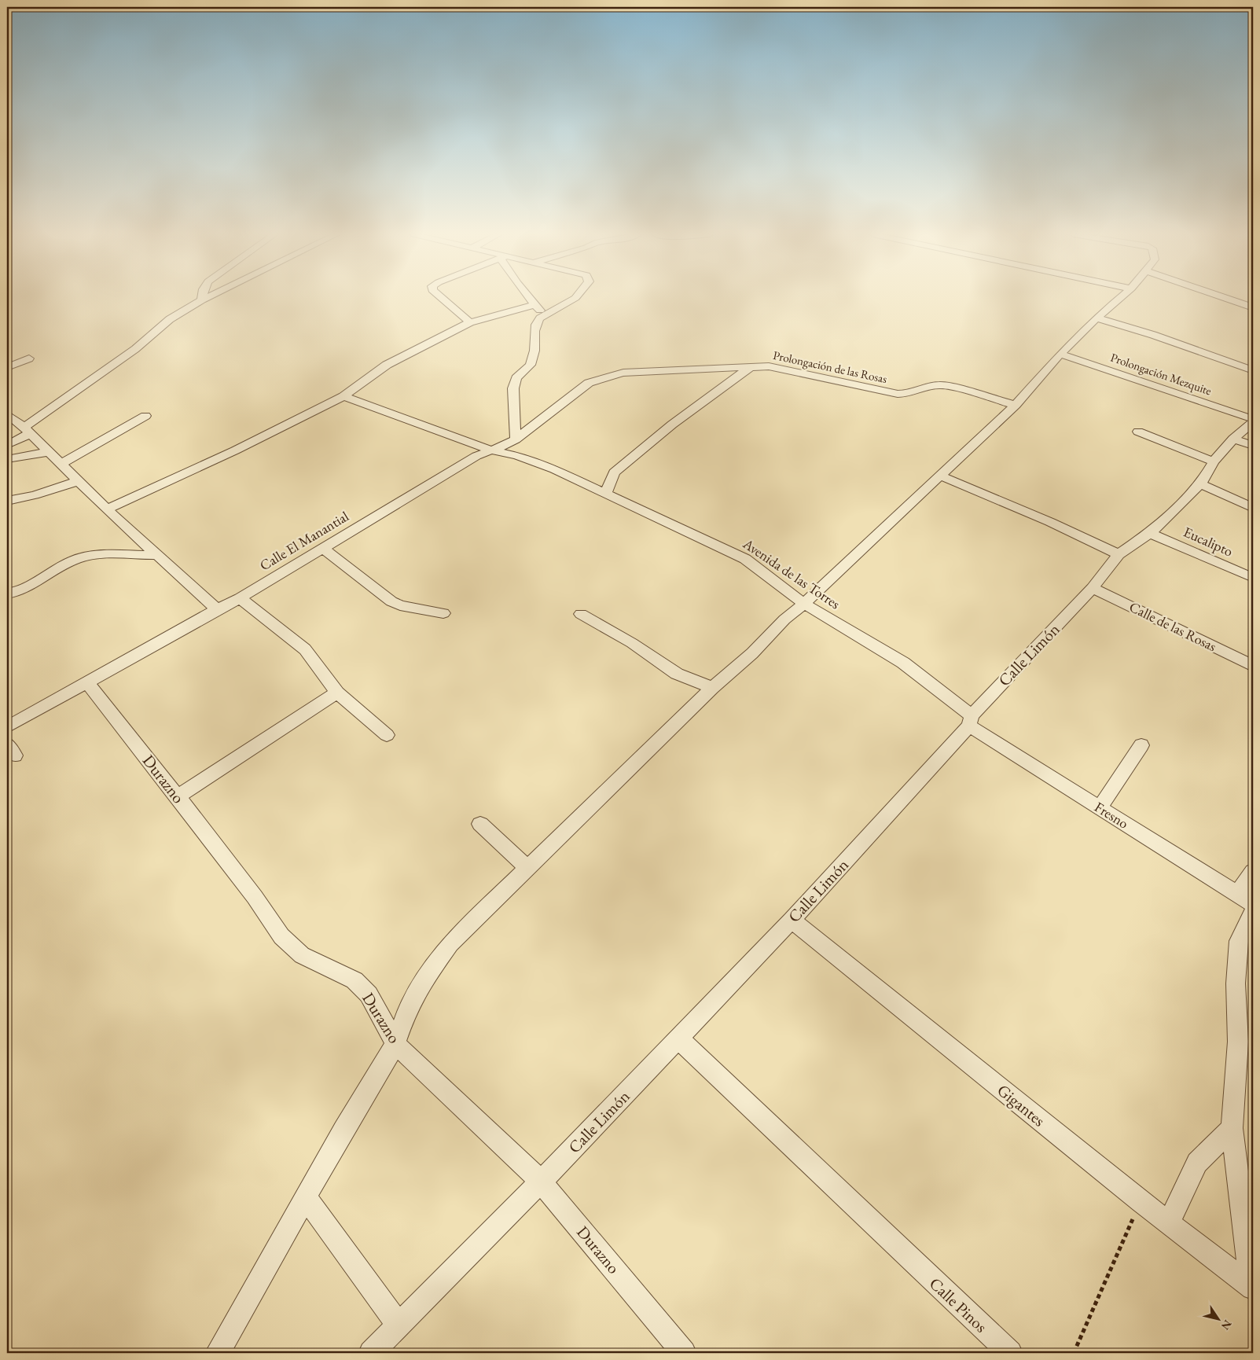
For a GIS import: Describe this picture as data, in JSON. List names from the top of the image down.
{
  "streets": {
    "street": [
      "Prolongación de las Rosas",
      "Prolongación Mezquite",
      "Calle El Manantial",
      "Eucalipto",
      "Avenida de las Torres",
      "Calle de las Rosas",
      "Calle Limón",
      "Durazno",
      "Fresno",
      "Gigantes",
      "Calle Pinos"
    ]
  },
  "crossings": [
    ["Prolongación de las Rosas", "Calle El Manantial"],
    ["Calle El Manantial", "Avenida de las Torres"],
    ["Calle El Manantial", "Durazno"],
    ["Eucalipto", "Calle Limón"],
    ["Avenida de las Torres", "Calle Limón"],
    ["Avenida de las Torres", "Fresno"],
    ["Calle de las Rosas", "Calle Limón"],
    ["Calle Limón", "Durazno"],
    ["Calle Limón", "Fresno"],
    ["Calle Limón", "Gigantes"],
    ["Calle Limón", "Calle Pinos"]
  ],
  "north": "bottom right"
}
